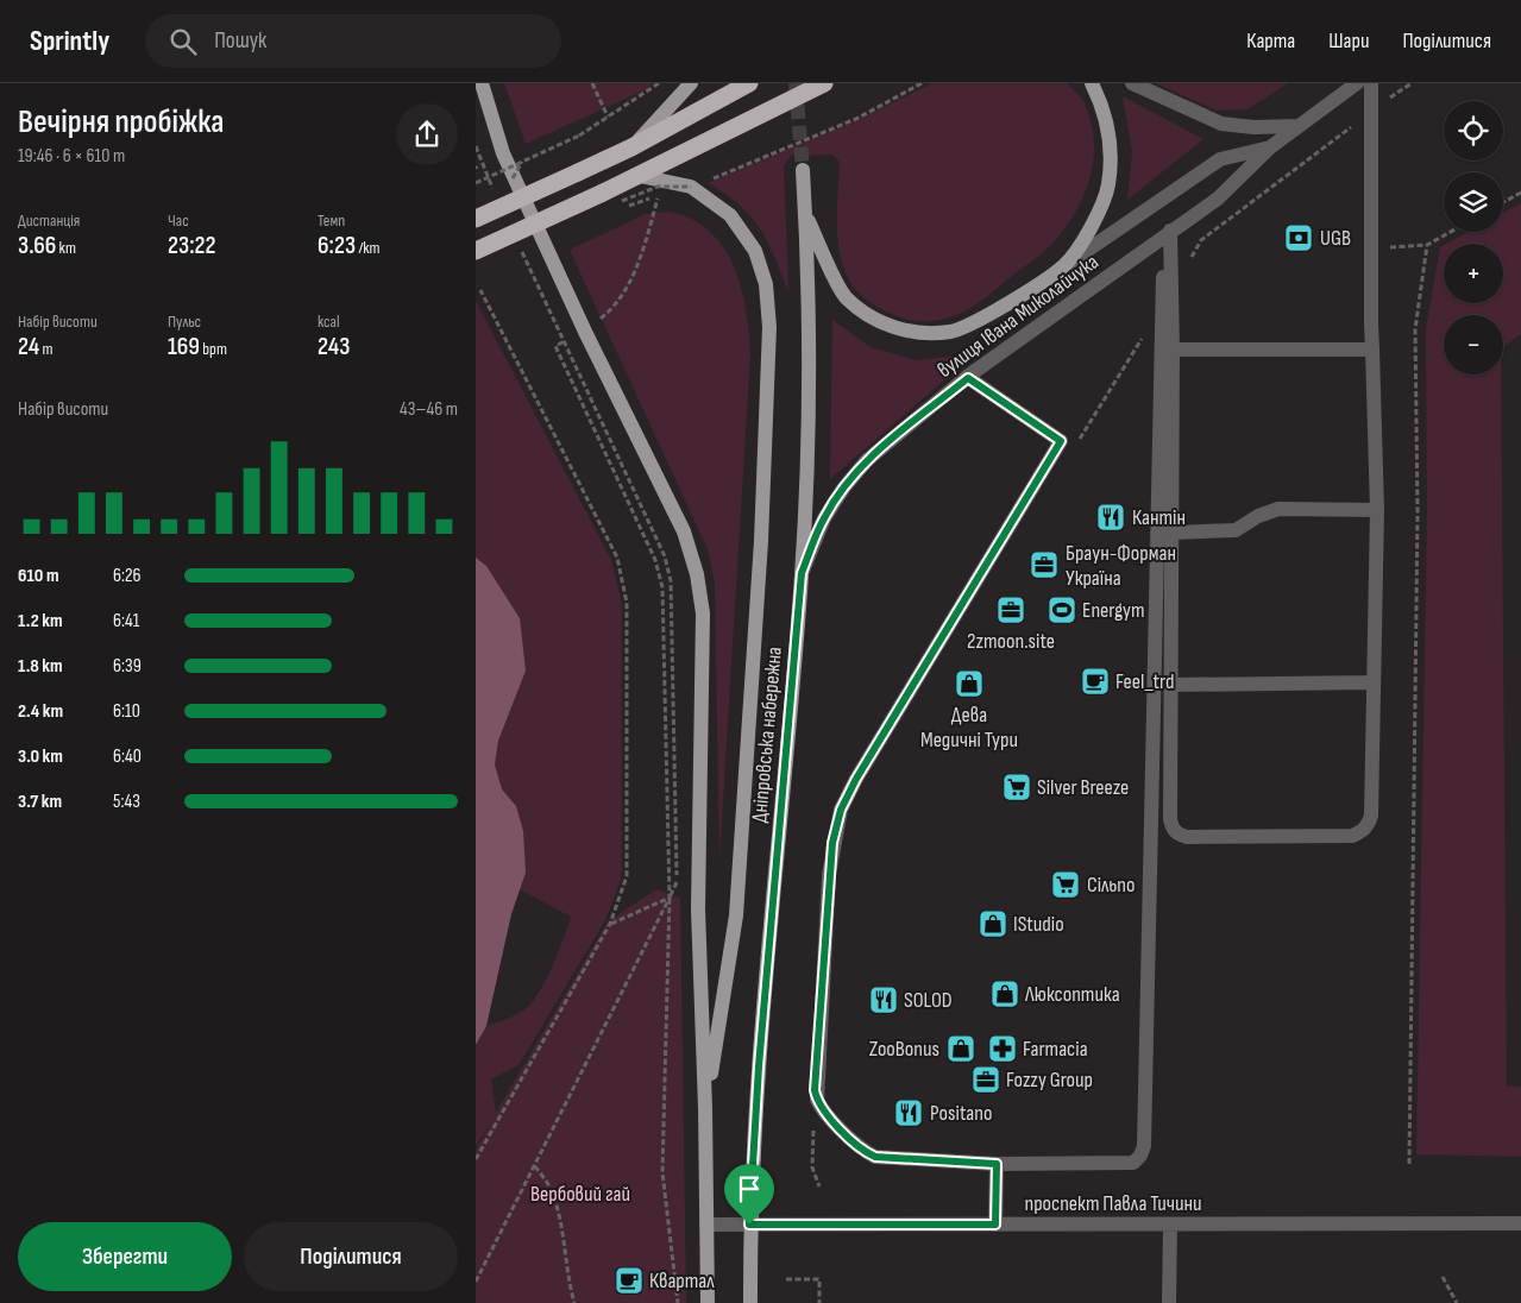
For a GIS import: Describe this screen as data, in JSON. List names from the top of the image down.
{
  "streets": {
    "main road": ["вулиця Івана Миколайчука", "Дніпровська набережна"],
    "street": ["проспект Павла Тичини"]
  },
  "crossings": [
    ["вулиця Івана Миколайчука", "Дніпровська набережна"],
    ["Дніпровська набережна", "проспект Павла Тичини"]
  ],
  "parks": ["Вербовий гай"],
  "places": {
    "bank": ["UGB"],
    "restaurant": ["Кантін", "SOLOD", "Positano"],
    "office": ["Браун-Форман Україна", "2zmoon.site", "Fozzy Group"],
    "sports": ["Energym"],
    "cafe": ["Feel_trd", "Квартал"],
    "shop": [
      "Дева Медичні Тури",
      "IStudio",
      "Люксоптика",
      "ZooBonus"
    ],
    "supermarket": ["Silver Breeze", "Сільпо"],
    "pharmacy": ["Farmacia"]
  },
  "page": {
    "header": "Sprintly",
    "search": "Пошук",
    "nav": ["Карта", "Шари", "Поділитися"],
    "heading": ["Вечірня пробіжка", "19:46 · 6 × 610 m"],
    "map_buttons": ["+", "−"],
    "stats": [
      ["Дистанція", "3.66 km"],
      ["Час", "23:22"],
      ["Темп", "6:23 /km"],
      ["Набір висоти", "24 m"],
      ["Пульс", "169 bpm"],
      ["kcal", "243"]
    ],
    "chart": ["Набір висоти", "43–46 m"],
    "list": [
      {
        "name": "610 m",
        "note": "6:26"
      },
      {
        "name": "1.2 km",
        "note": "6:41"
      },
      {
        "name": "1.8 km",
        "note": "6:39"
      },
      {
        "name": "2.4 km",
        "note": "6:10"
      },
      {
        "name": "3.0 km",
        "note": "6:40"
      },
      {
        "name": "3.7 km",
        "note": "5:43"
      }
    ],
    "buttons": ["Зберегти", "Поділитися"]
  }
}
